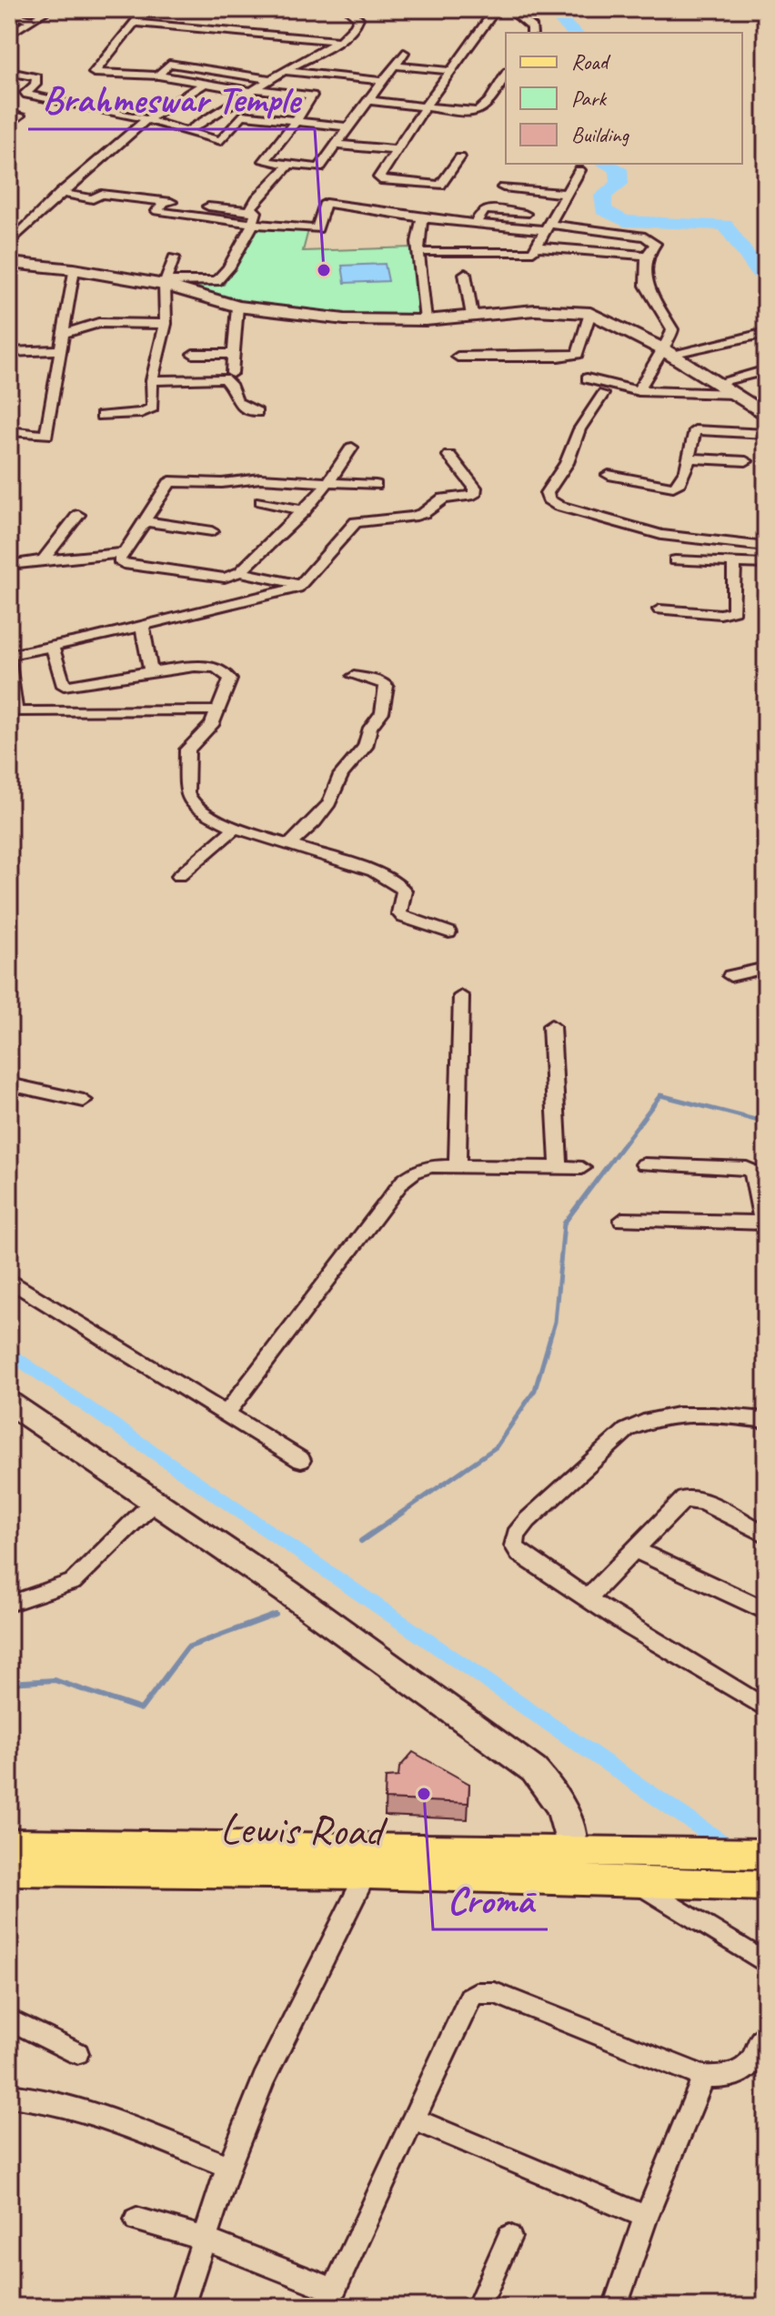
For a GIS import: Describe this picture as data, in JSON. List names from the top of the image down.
{
  "streets": {
    "main road": ["Lewis Road"]
  },
  "places": ["Brahmeswar Temple", "Cromā"],
  "legend": ["Road", "Park", "Building"]
}
